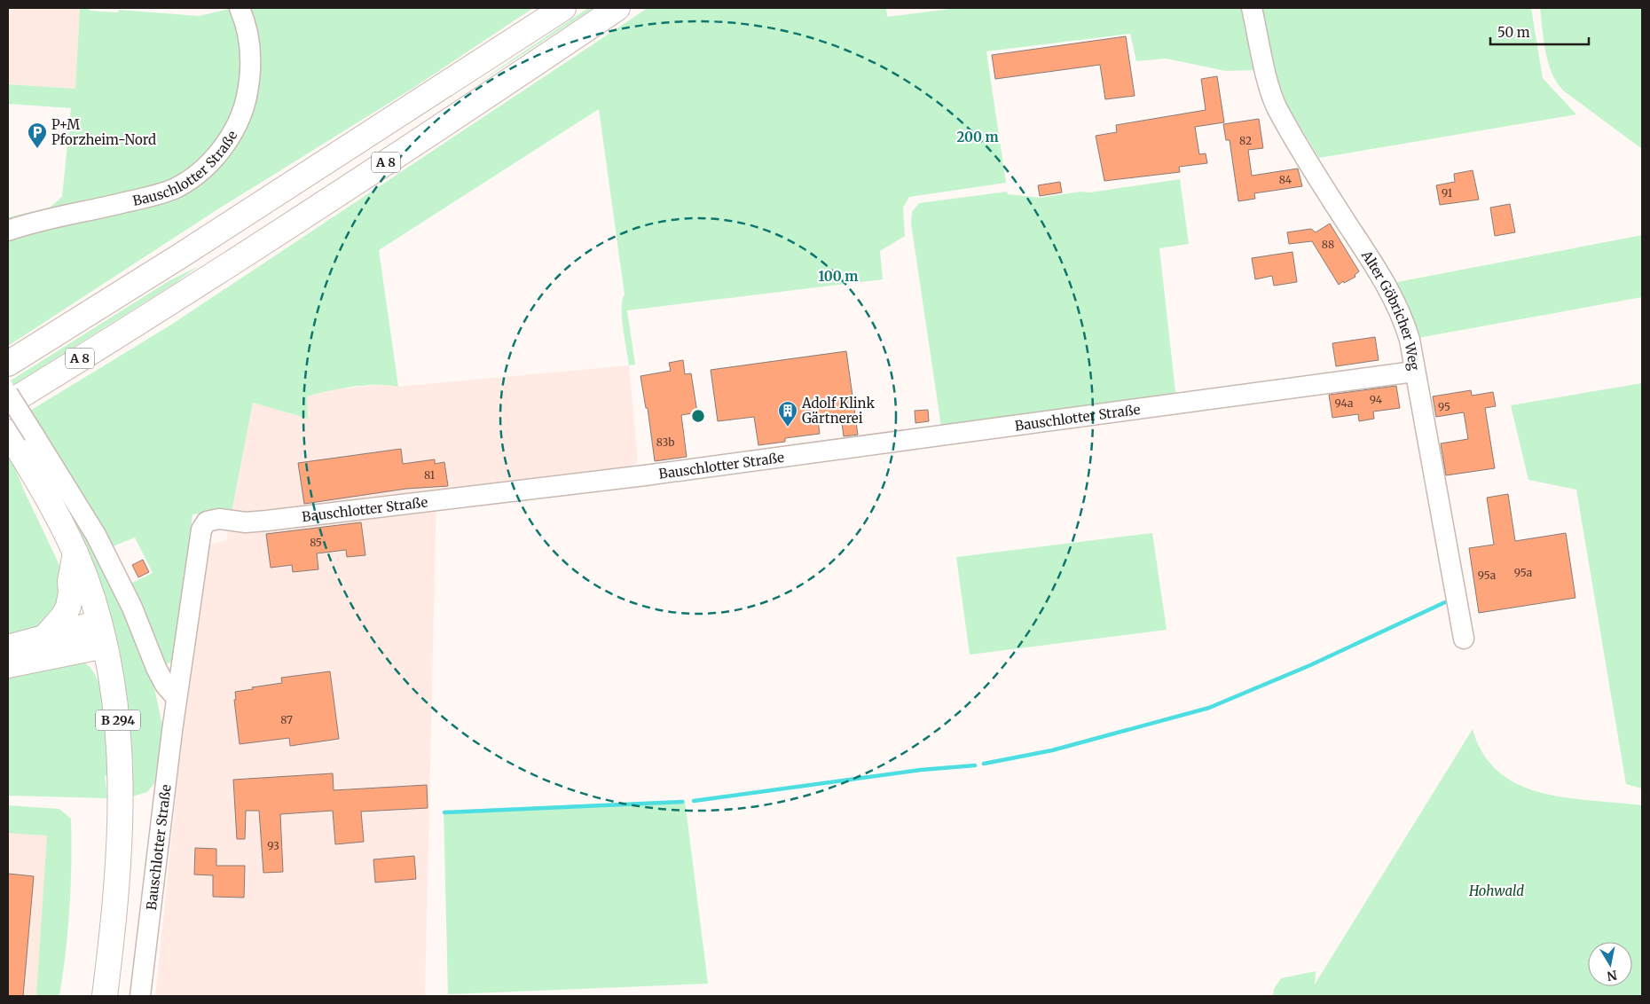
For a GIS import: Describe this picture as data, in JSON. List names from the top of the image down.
{
  "streets": {
    "main road": ["A 8", "B 294"],
    "street": ["Bauschlotter Straße", "Alter Göbricher Weg"]
  },
  "crossings": [
    ["Bauschlotter Straße", "Alter Göbricher Weg"]
  ],
  "parks": ["Hohwald"],
  "places": {
    "parking": ["P+M Pforzheim-Nord"],
    "building": ["Adolf Klink Gärtnerei"]
  },
  "house_numbers": [
    "82",
    "84",
    "91",
    "88",
    "94",
    "94a",
    "95",
    "83b",
    "81",
    "85",
    "95a",
    "95a",
    "87",
    "93"
  ],
  "scale_bar": "50 m",
  "north": "bottom",
  "rings": ["200 m", "100 m"]
}
